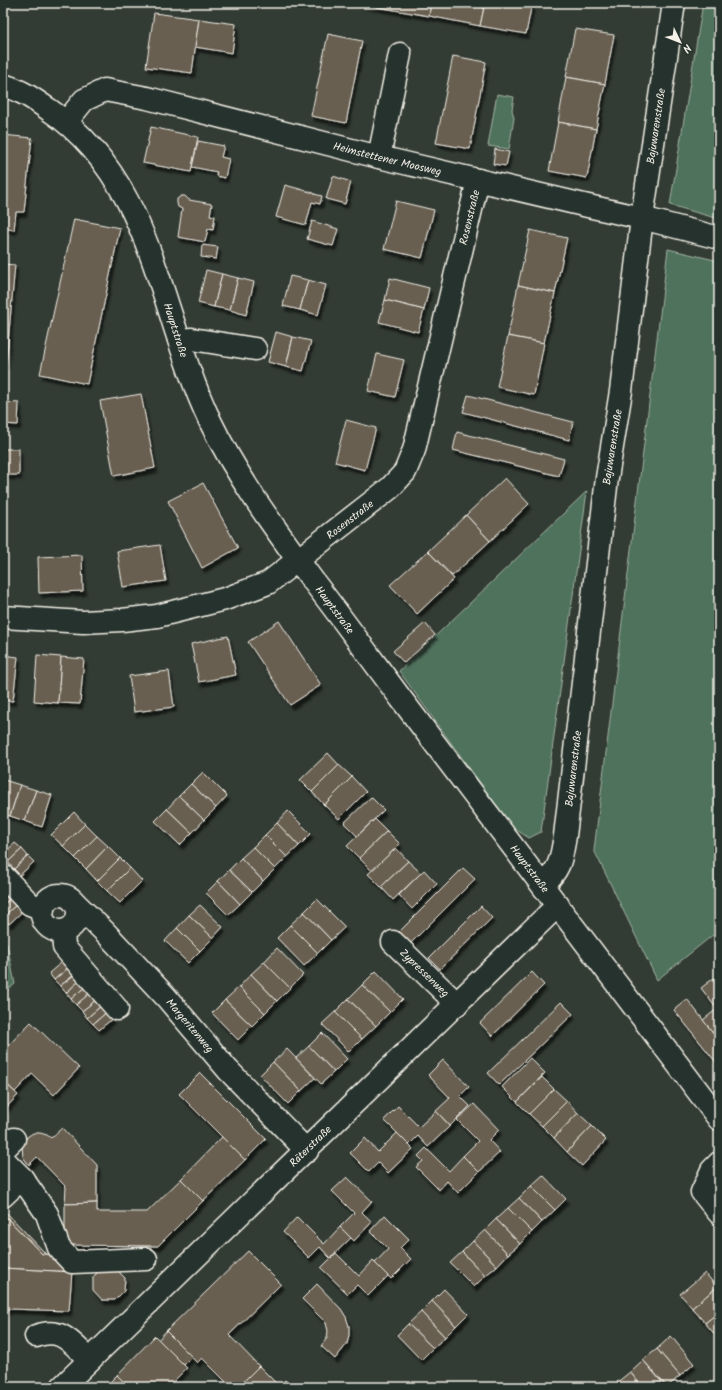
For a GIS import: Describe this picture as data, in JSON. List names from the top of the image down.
{
  "streets": {
    "street": [
      "Bajuwarenstraße",
      "Heimstettener Moosweg",
      "Rosenstraße",
      "Hauptstraße",
      "Zypressenweg",
      "Margeritenweg",
      "Räterstraße"
    ]
  },
  "crossings": [
    ["Bajuwarenstraße", "Heimstettener Moosweg"],
    ["Bajuwarenstraße", "Hauptstraße"],
    ["Heimstettener Moosweg", "Rosenstraße"],
    ["Heimstettener Moosweg", "Hauptstraße"],
    ["Rosenstraße", "Hauptstraße"],
    ["Hauptstraße", "Räterstraße"],
    ["Zypressenweg", "Räterstraße"],
    ["Margeritenweg", "Räterstraße"]
  ],
  "north": "bottom right"
}
